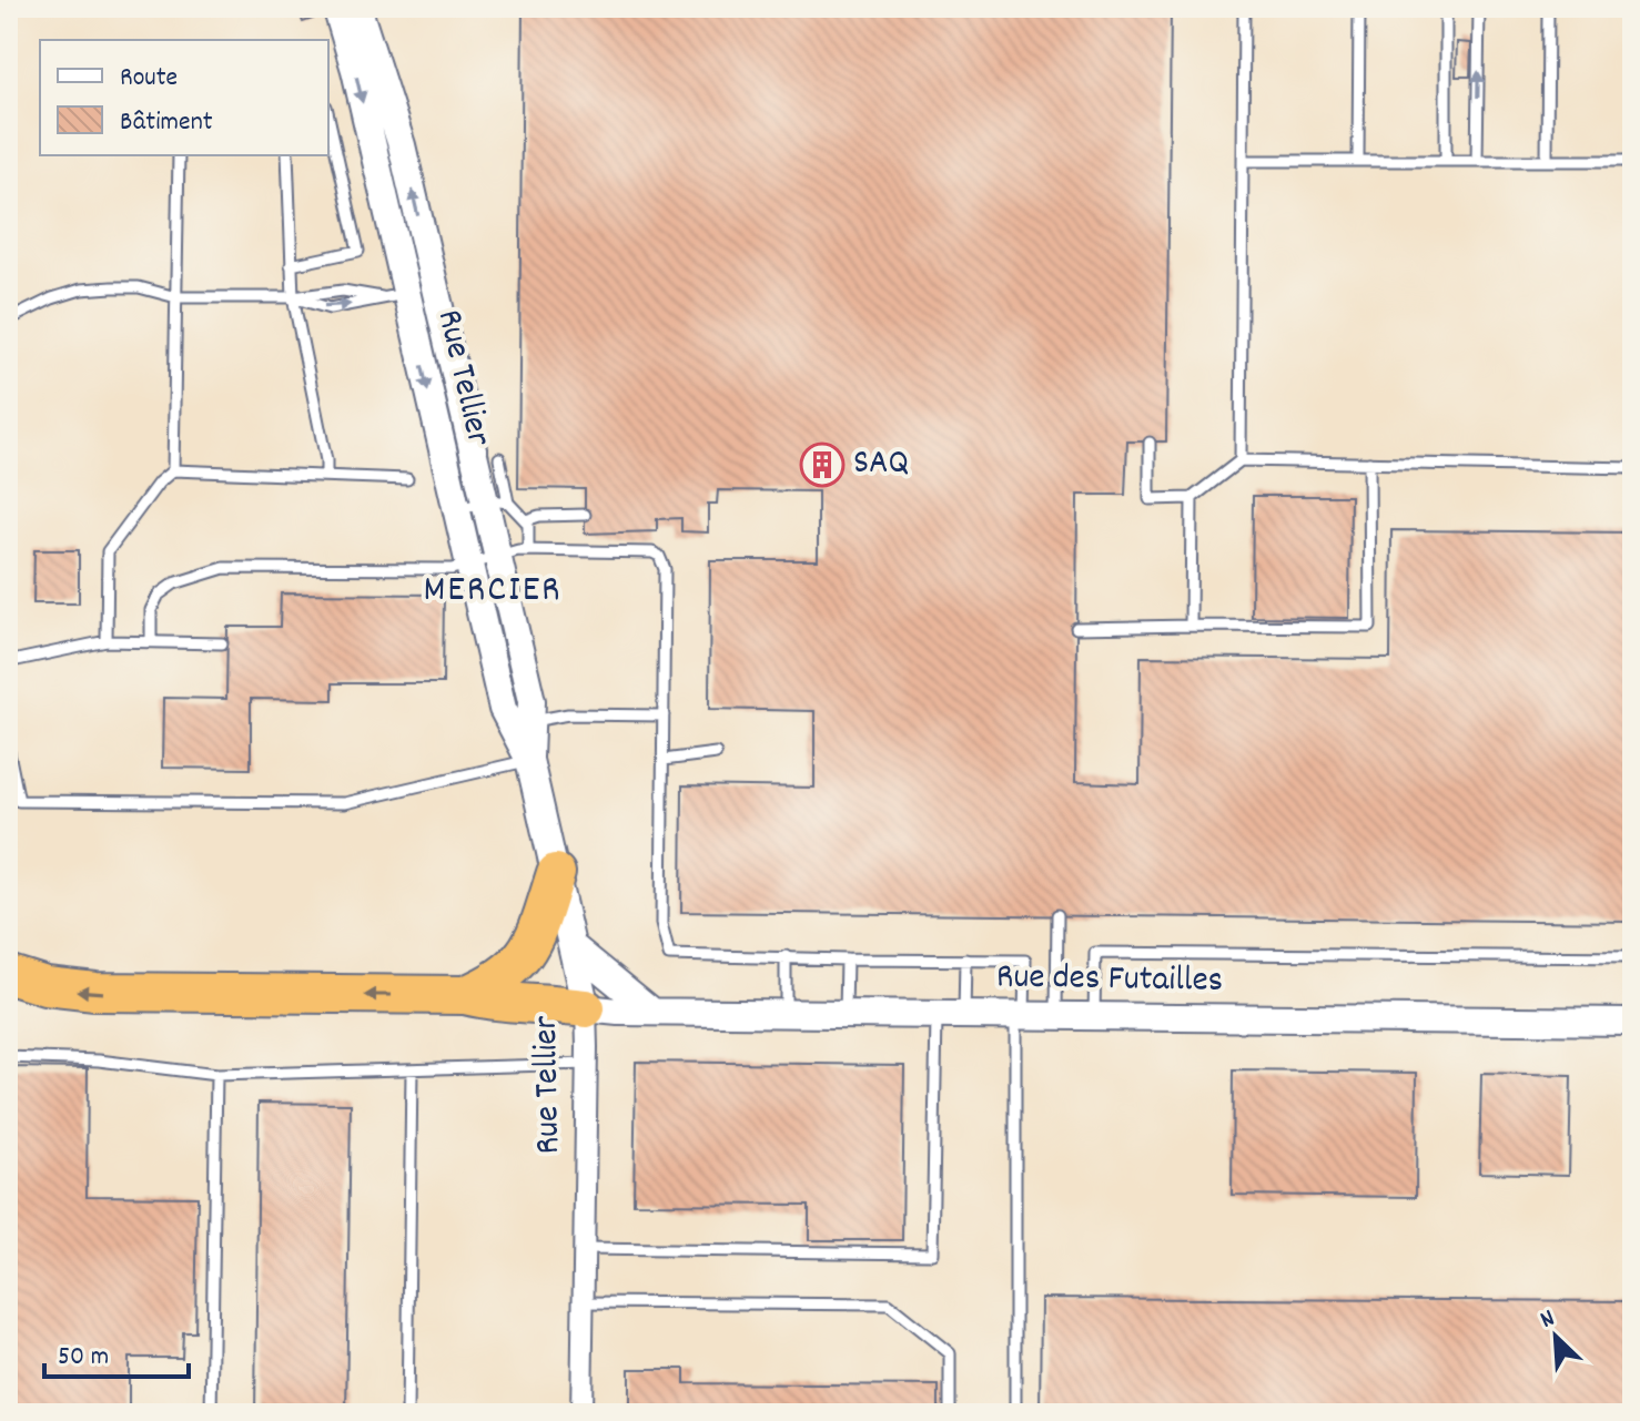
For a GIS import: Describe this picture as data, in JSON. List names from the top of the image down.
{
  "streets": {
    "street": ["Rue Tellier", "Rue des Futailles"]
  },
  "crossings": [
    ["Rue Tellier", "Rue des Futailles"]
  ],
  "districts": ["MERCIER"],
  "places": {
    "building": ["SAQ"]
  },
  "legend": ["Route", "Bâtiment"],
  "scale_bar": "50 m",
  "north": "top left"
}
